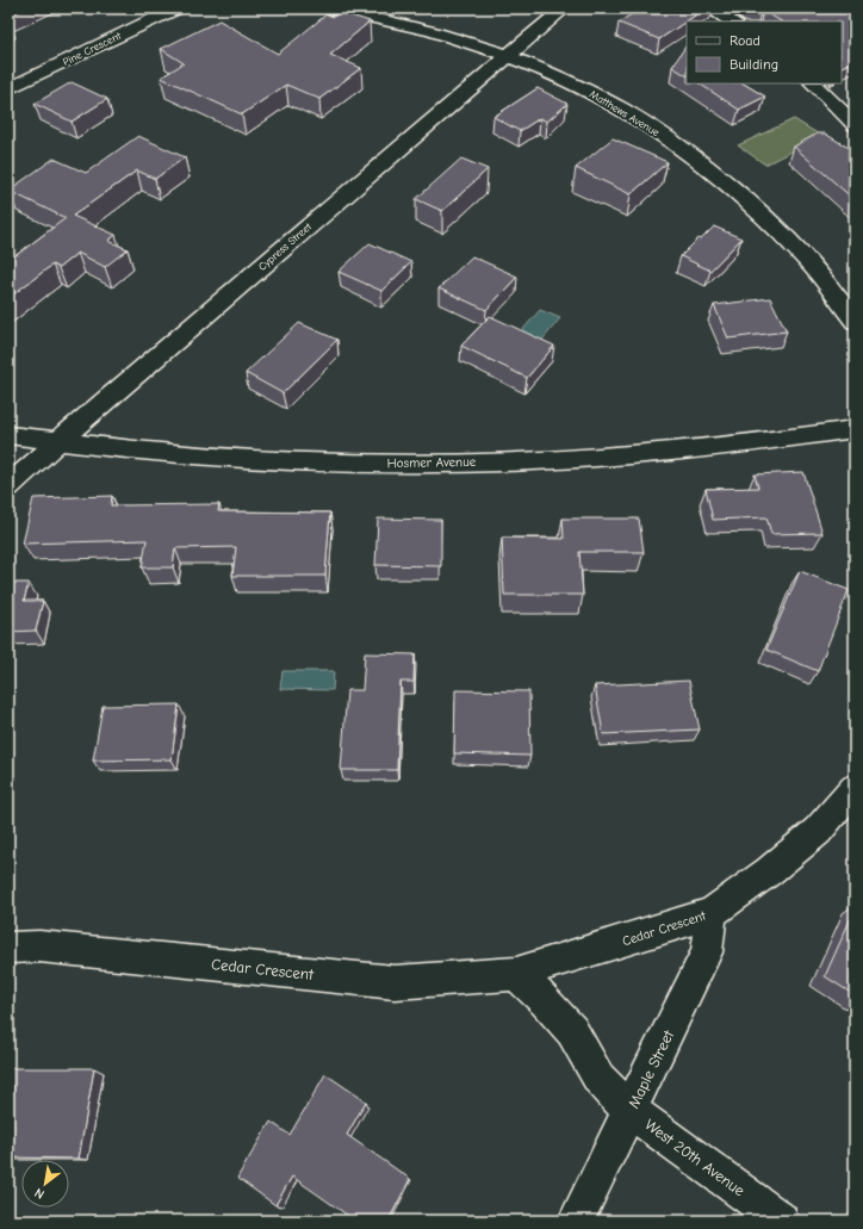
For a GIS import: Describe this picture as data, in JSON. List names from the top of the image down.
{
  "streets": {
    "street": [
      "Pine Crescent",
      "Matthews Avenue",
      "Cypress Street",
      "Hosmer Avenue",
      "Cedar Crescent",
      "Maple Street",
      "West 20th Avenue"
    ]
  },
  "crossings": [
    ["Matthews Avenue", "Cypress Street"],
    ["Cypress Street", "Hosmer Avenue"],
    ["Cedar Crescent", "Maple Street"],
    ["Maple Street", "West 20th Avenue"]
  ],
  "legend": ["Road", "Building"],
  "north": "bottom left"
}
